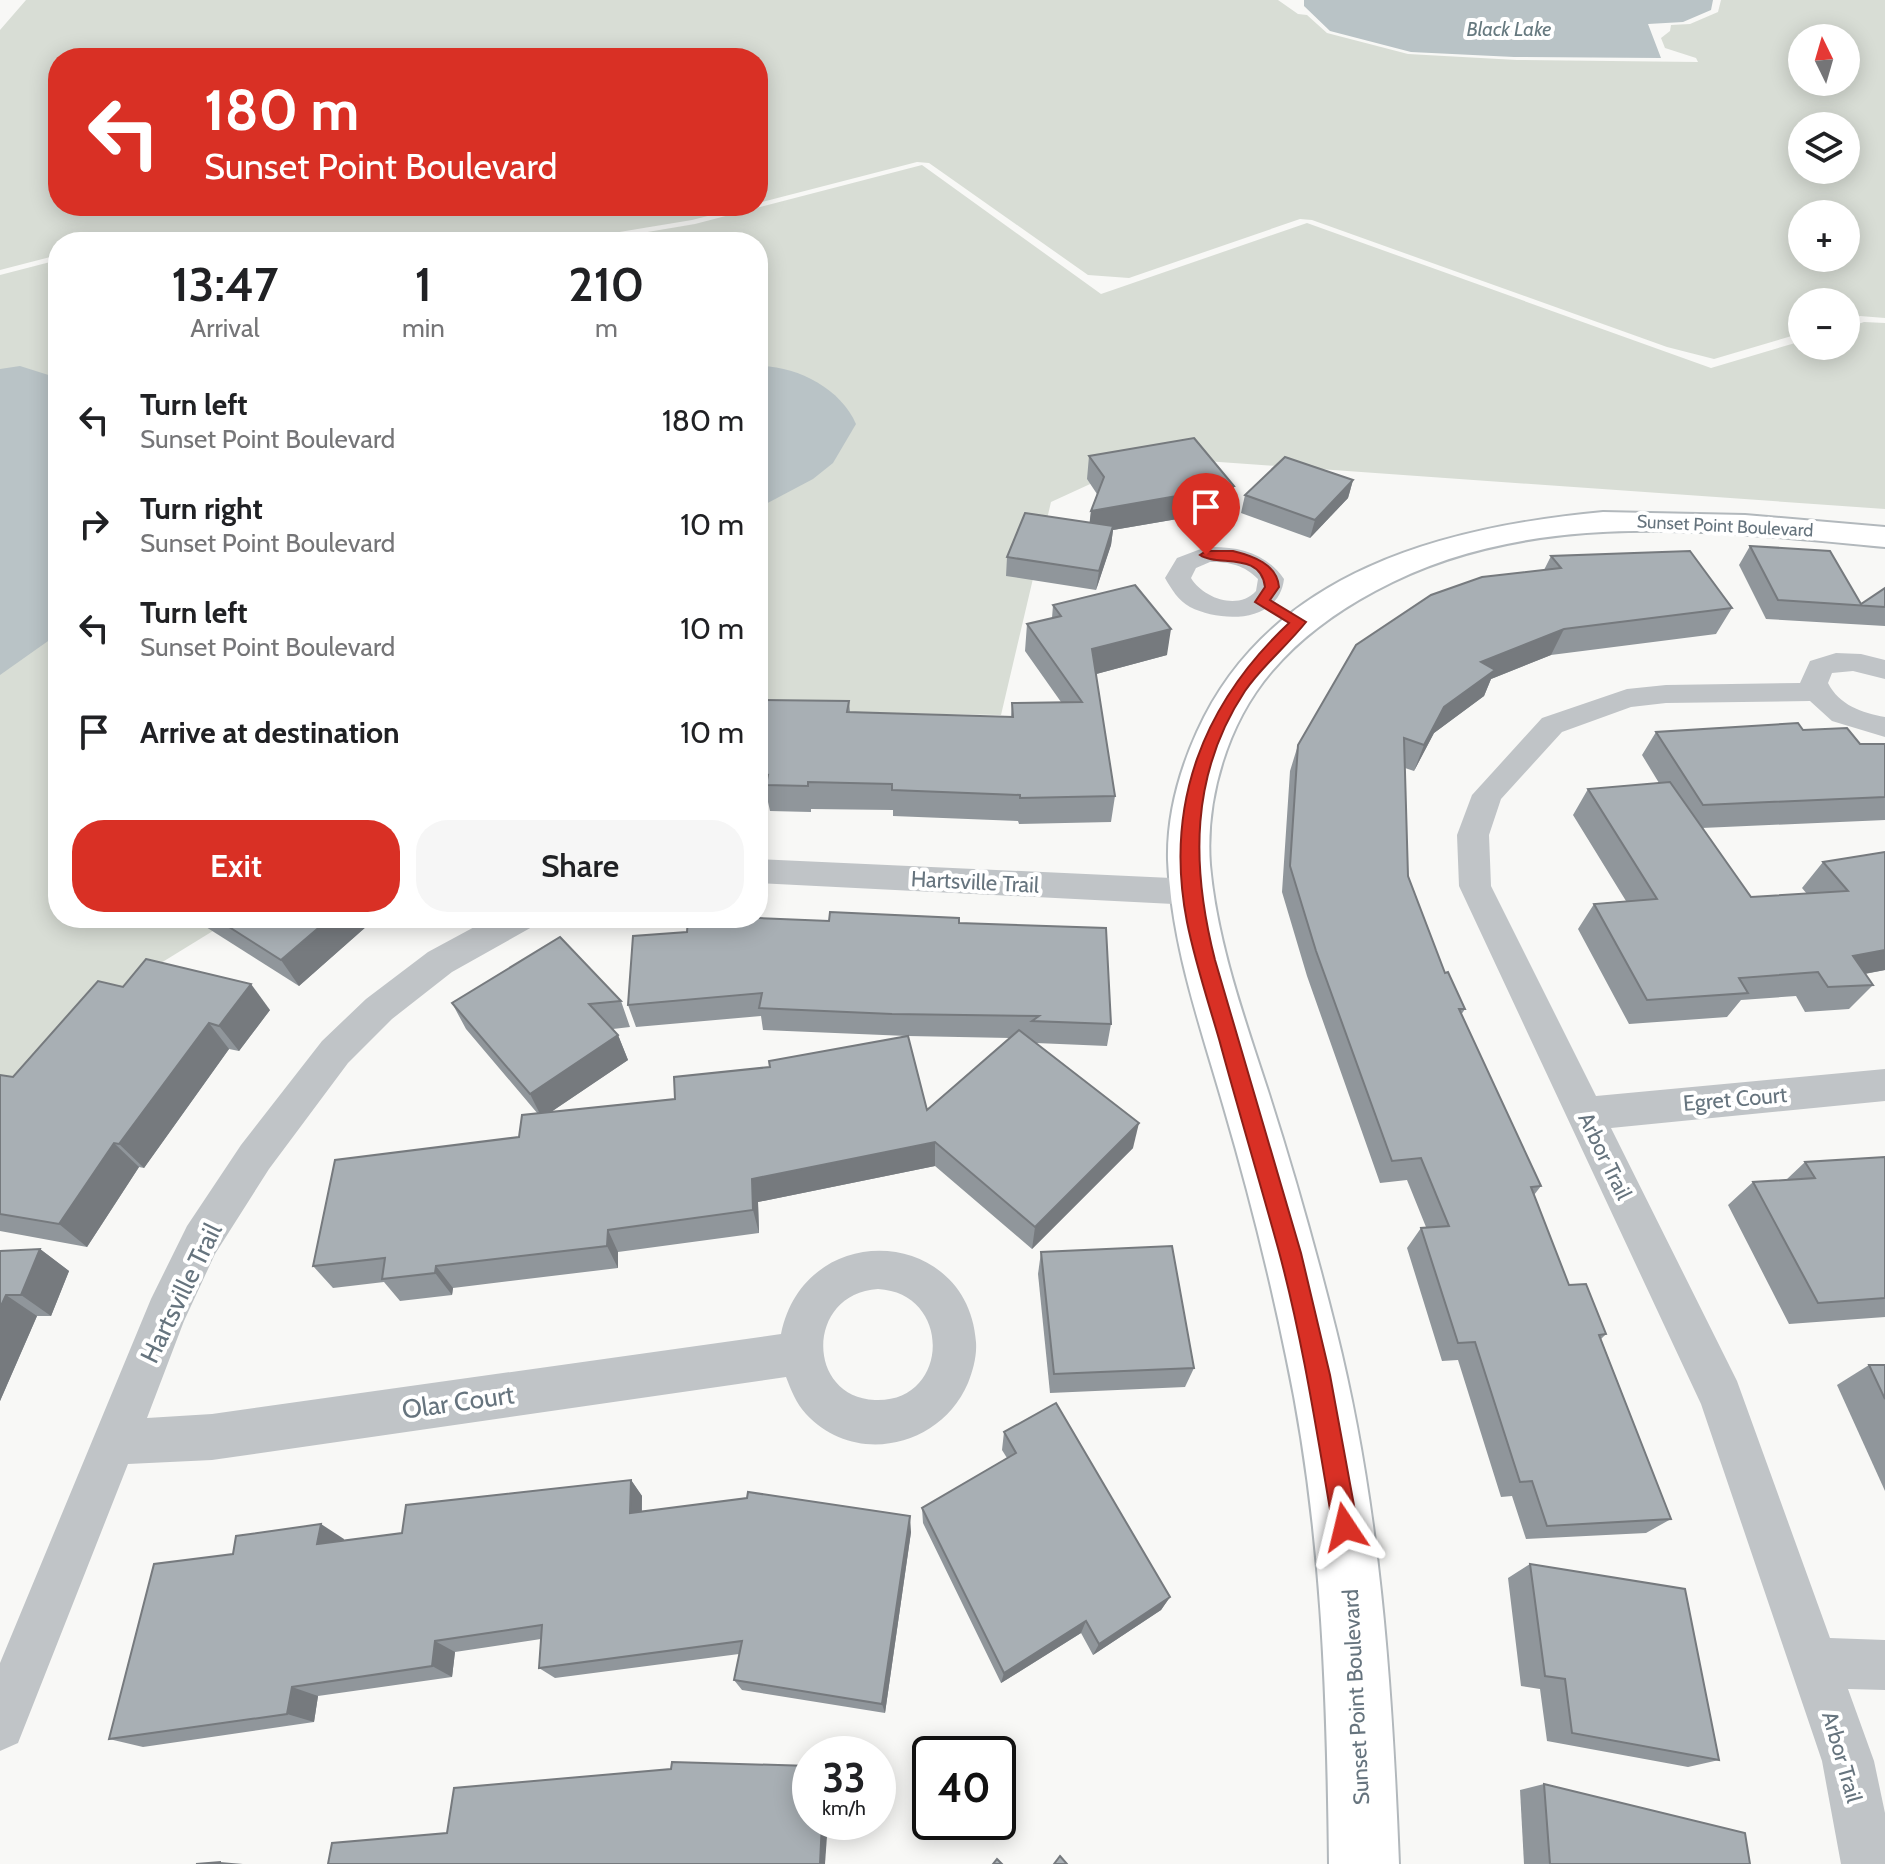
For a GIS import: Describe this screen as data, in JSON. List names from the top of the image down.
{
  "streets": {
    "street": [
      "Sunset Point Boulevard",
      "Hartsville Trail",
      "Egret Court",
      "Arbor Trail",
      "Olar Court"
    ]
  },
  "crossings": [
    ["Sunset Point Boulevard", "Hartsville Trail"],
    ["Hartsville Trail", "Olar Court"],
    ["Egret Court", "Arbor Trail"]
  ],
  "water": ["Black Lake"],
  "north": "top",
  "page": {
    "map_buttons": ["+", "−"],
    "turn": ["180 m", "Sunset Point Boulevard"],
    "eta": [
      "13:47",
      "Arrival",
      "1",
      "min",
      "210",
      "m"
    ],
    "list": [
      {
        "name": "Turn left",
        "note": "Sunset Point Boulevard",
        "value": "180 m"
      },
      {
        "name": "Turn right",
        "note": "Sunset Point Boulevard",
        "value": "10 m"
      },
      {
        "name": "Turn left",
        "note": "Sunset Point Boulevard",
        "value": "10 m"
      },
      {
        "name": "Arrive at destination",
        "value": "10 m"
      }
    ],
    "buttons": ["Exit", "Share"],
    "speed": "33 km/h",
    "limit": "40"
  }
}
